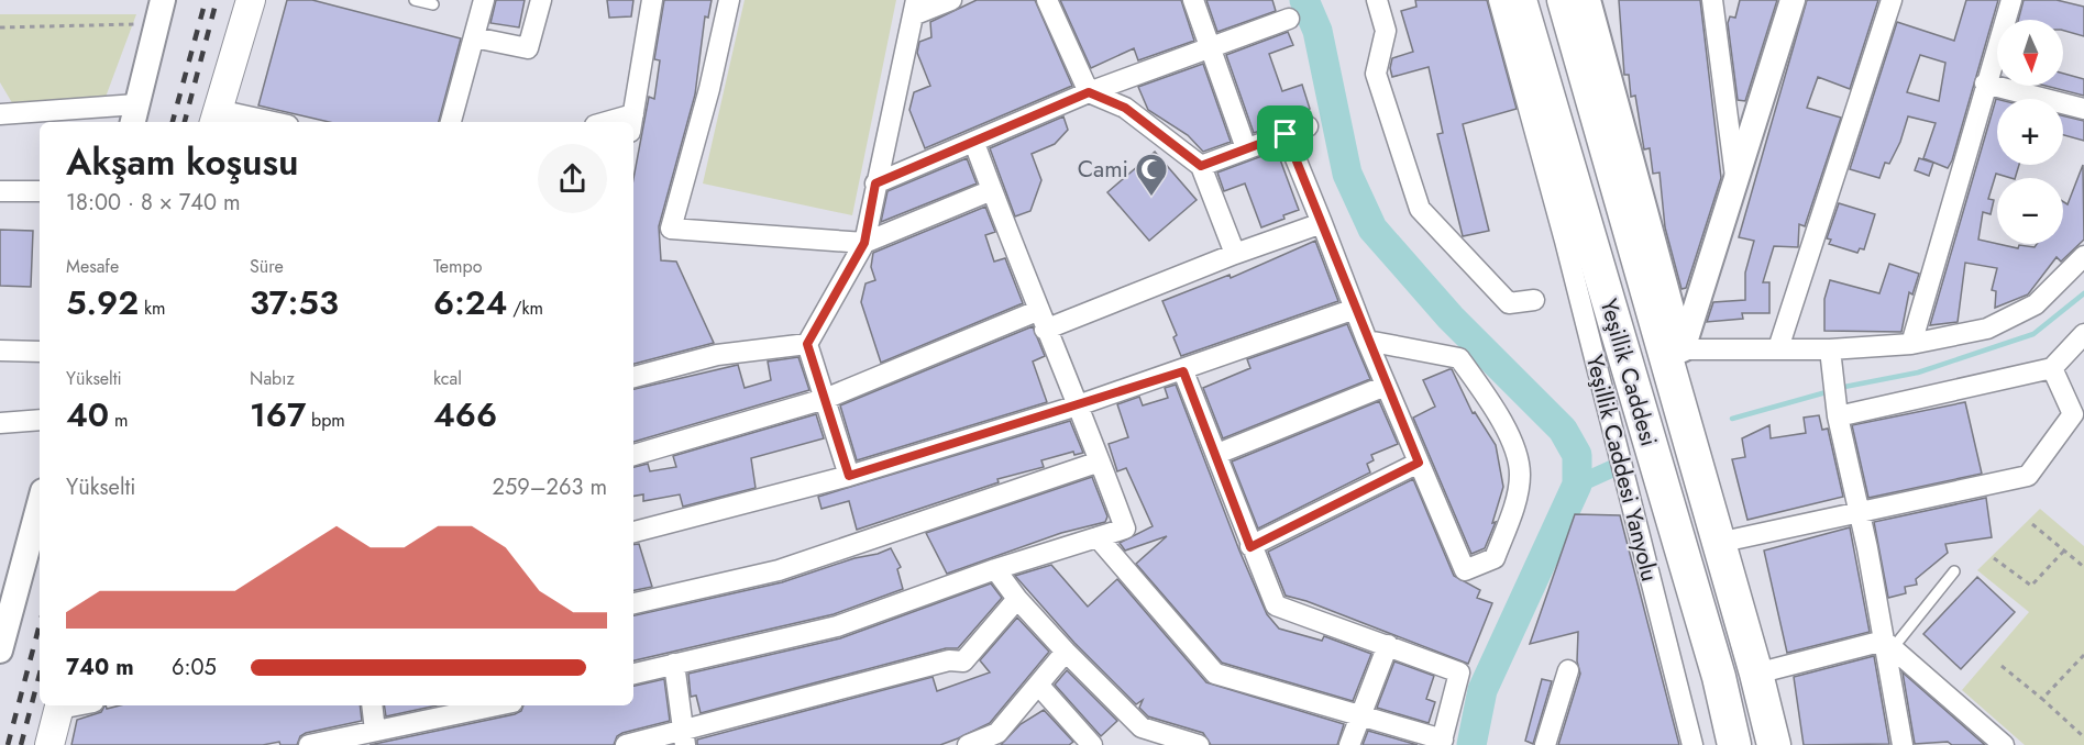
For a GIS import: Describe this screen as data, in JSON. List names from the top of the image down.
{
  "streets": {
    "highway": ["Yeşillik Caddesi"],
    "street": ["Yeşillik Caddesi Yanyolu"]
  },
  "places": {
    "mosque": ["Cami"]
  },
  "north": "bottom",
  "page": {
    "map_buttons": ["+", "−"],
    "heading": ["Akşam koşusu", "18:00 · 8 × 740 m"],
    "stats": [
      ["Mesafe", "5.92 km"],
      ["Süre", "37:53"],
      ["Tempo", "6:24 /km"],
      ["Yükselti", "40 m"],
      ["Nabız", "167 bpm"],
      ["kcal", "466"]
    ],
    "chart": ["Yükselti", "259–263 m"],
    "list": [
      {
        "name": "740 m",
        "note": "6:05"
      }
    ]
  }
}
